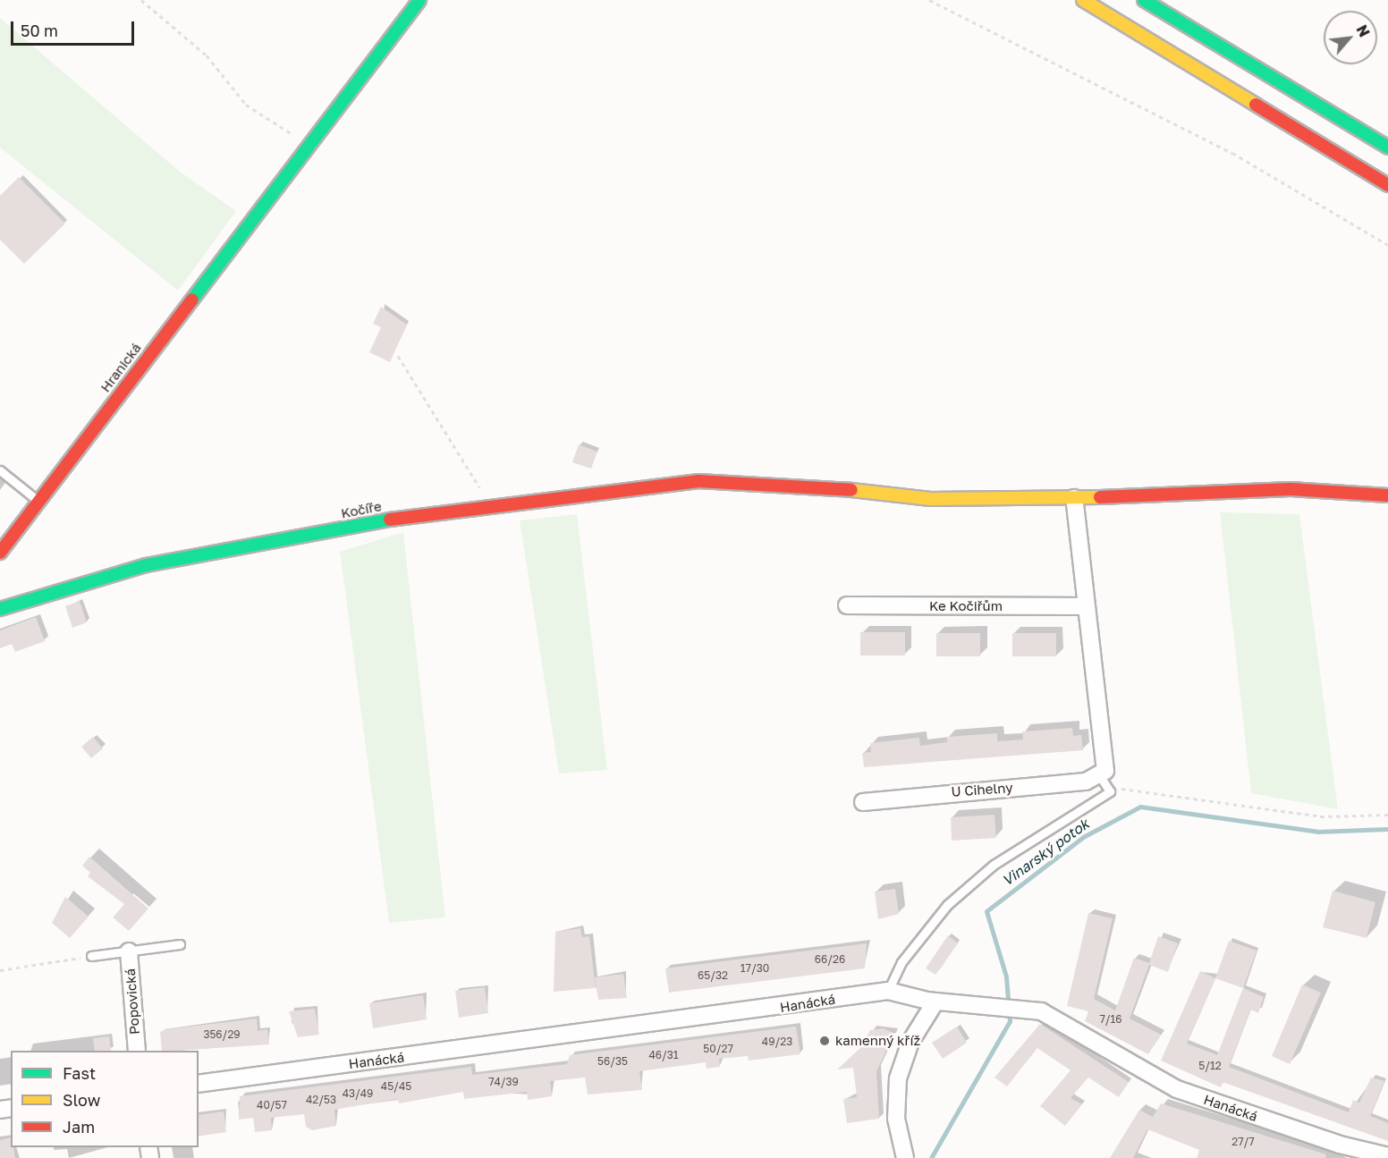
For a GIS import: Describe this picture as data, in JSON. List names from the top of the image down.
{
  "streets": {
    "main road": ["Hranická", "Kočíře"],
    "street": [
      "Ke Kočiřům",
      "U Cihelny",
      "Popovická",
      "Hanácká"
    ]
  },
  "water": ["Vinarský potok"],
  "places": ["kamenný kříž"],
  "house_numbers": [
    "66/26",
    "17/30",
    "65/32",
    "7/16",
    "356/29",
    "49/23",
    "50/27",
    "46/31",
    "56/35",
    "5/12",
    "74/39",
    "45/45",
    "43/49",
    "42/53",
    "40/57",
    "27/7"
  ],
  "legend": ["Fast", "Slow", "Jam"],
  "scale_bar": "50 m",
  "north": "top right"
}
